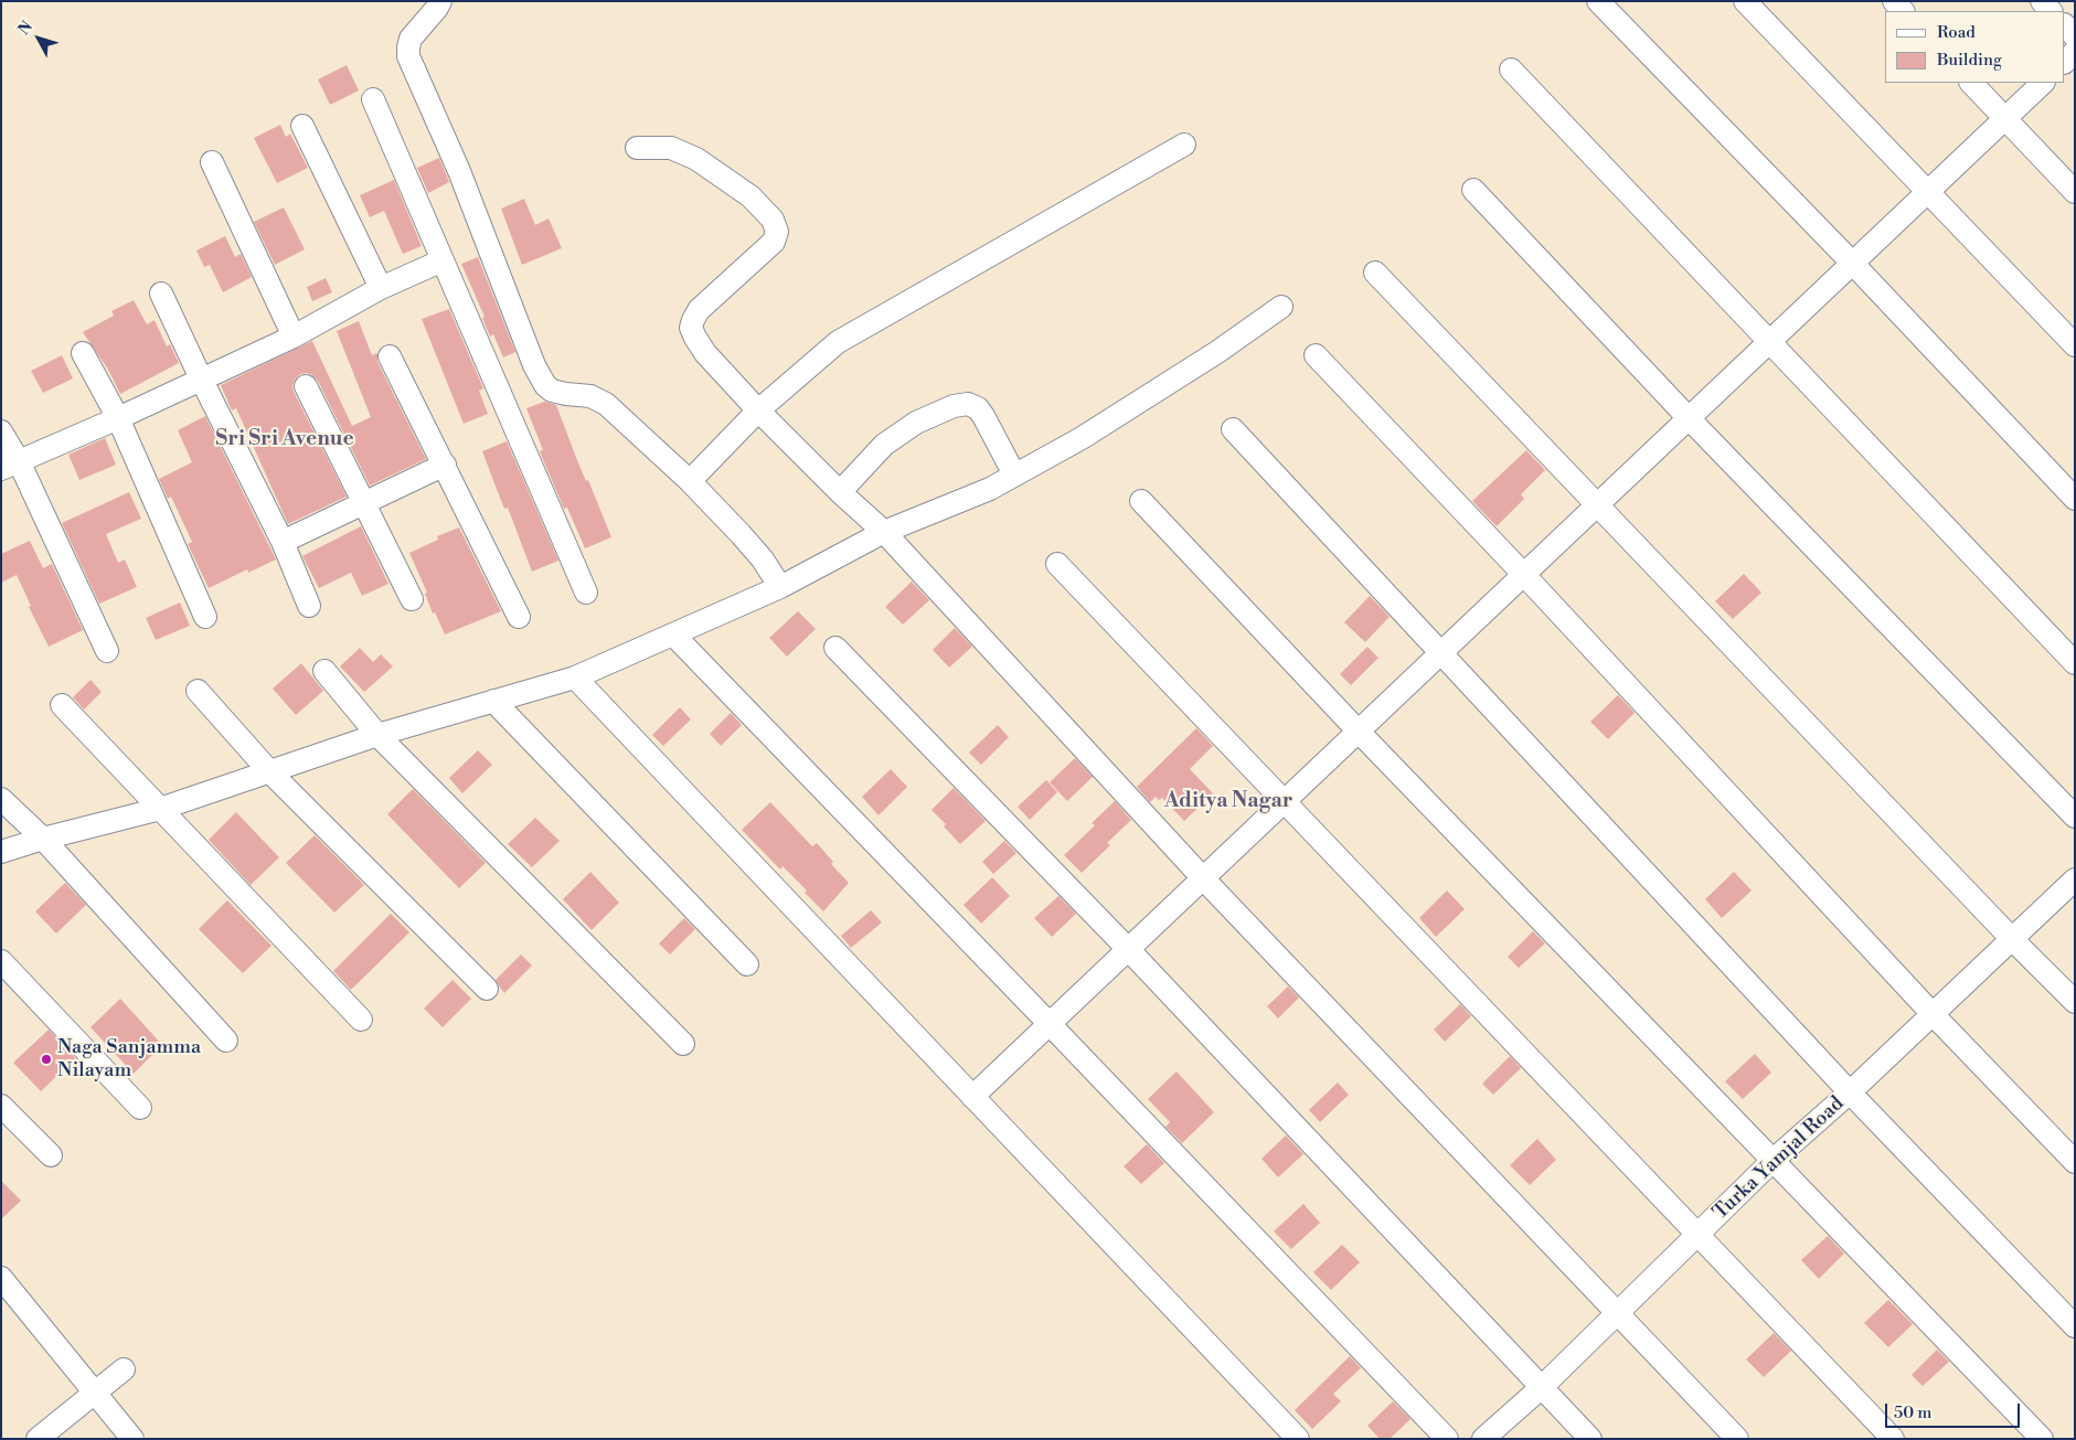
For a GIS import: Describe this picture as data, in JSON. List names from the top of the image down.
{
  "streets": {
    "street": ["Turka Yamjal Road"]
  },
  "districts": ["Sri Sri Avenue", "Aditya Nagar"],
  "places": ["Naga Sanjamma Nilayam"],
  "legend": ["Road", "Building"],
  "scale_bar": "50 m",
  "north": "top left"
}
